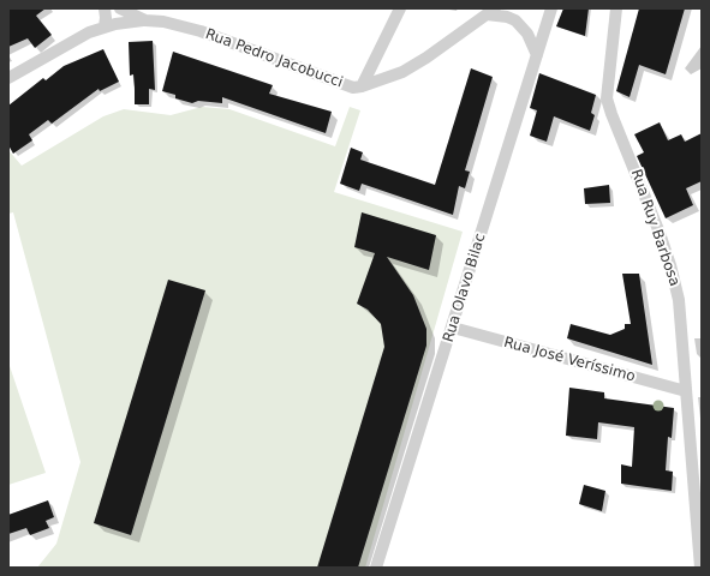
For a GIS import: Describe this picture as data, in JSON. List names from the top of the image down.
{
  "streets": {
    "street": [
      "Rua Pedro Jacobucci",
      "Rua Ruy Barbosa",
      "Rua Olavo Bilac",
      "Rua José Veríssimo"
    ]
  },
  "crossings": [
    ["Rua Ruy Barbosa", "Rua José Veríssimo"],
    ["Rua Olavo Bilac", "Rua José Veríssimo"]
  ]
}
